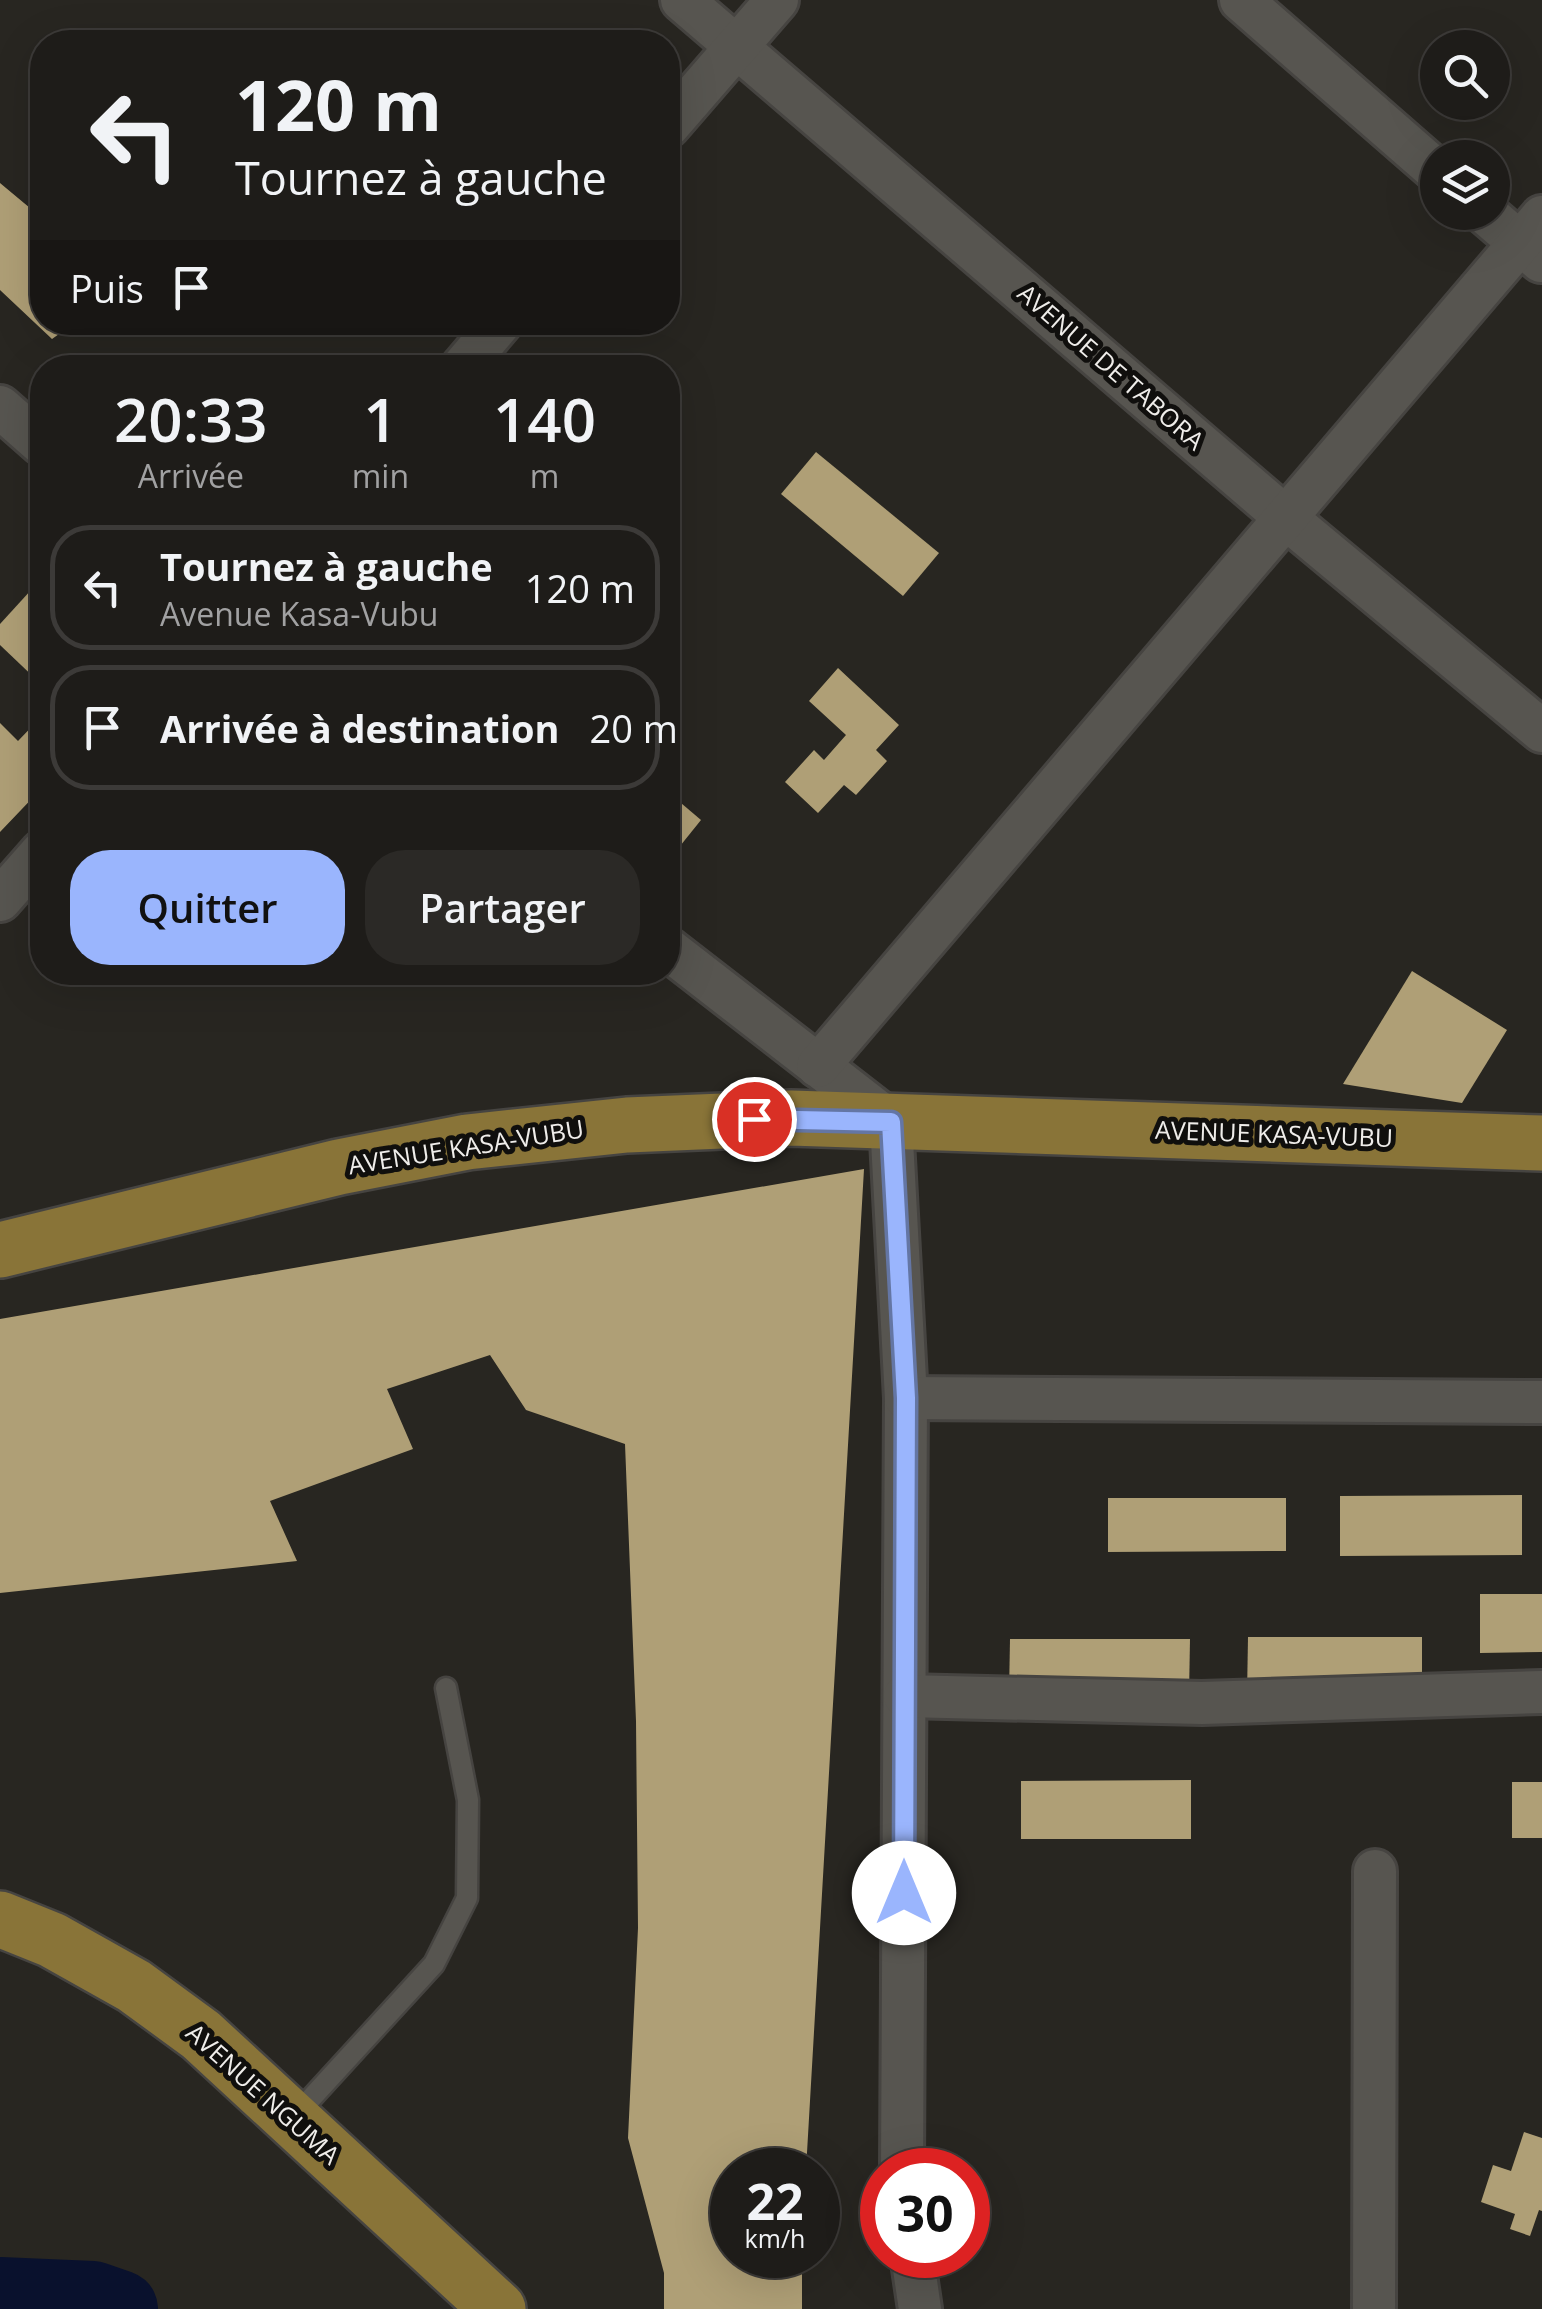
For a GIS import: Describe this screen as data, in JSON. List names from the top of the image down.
{
  "streets": {
    "main road": ["AVENUE KASA-VUBU", "AVENUE NGUMA"],
    "street": ["AVENUE DE TABORA"]
  },
  "page": {
    "turn": ["120 m", "Tournez à gauche"],
    "then": "Puis",
    "eta": [
      "20:33",
      "Arrivée",
      "1",
      "min",
      "140",
      "m"
    ],
    "list": [
      {
        "name": "Tournez à gauche",
        "note": "Avenue Kasa-Vubu",
        "value": "120 m"
      },
      {
        "name": "Arrivée à destination",
        "value": "20 m"
      }
    ],
    "buttons": ["Quitter", "Partager"],
    "speed": "22 km/h",
    "limit": "30"
  }
}
